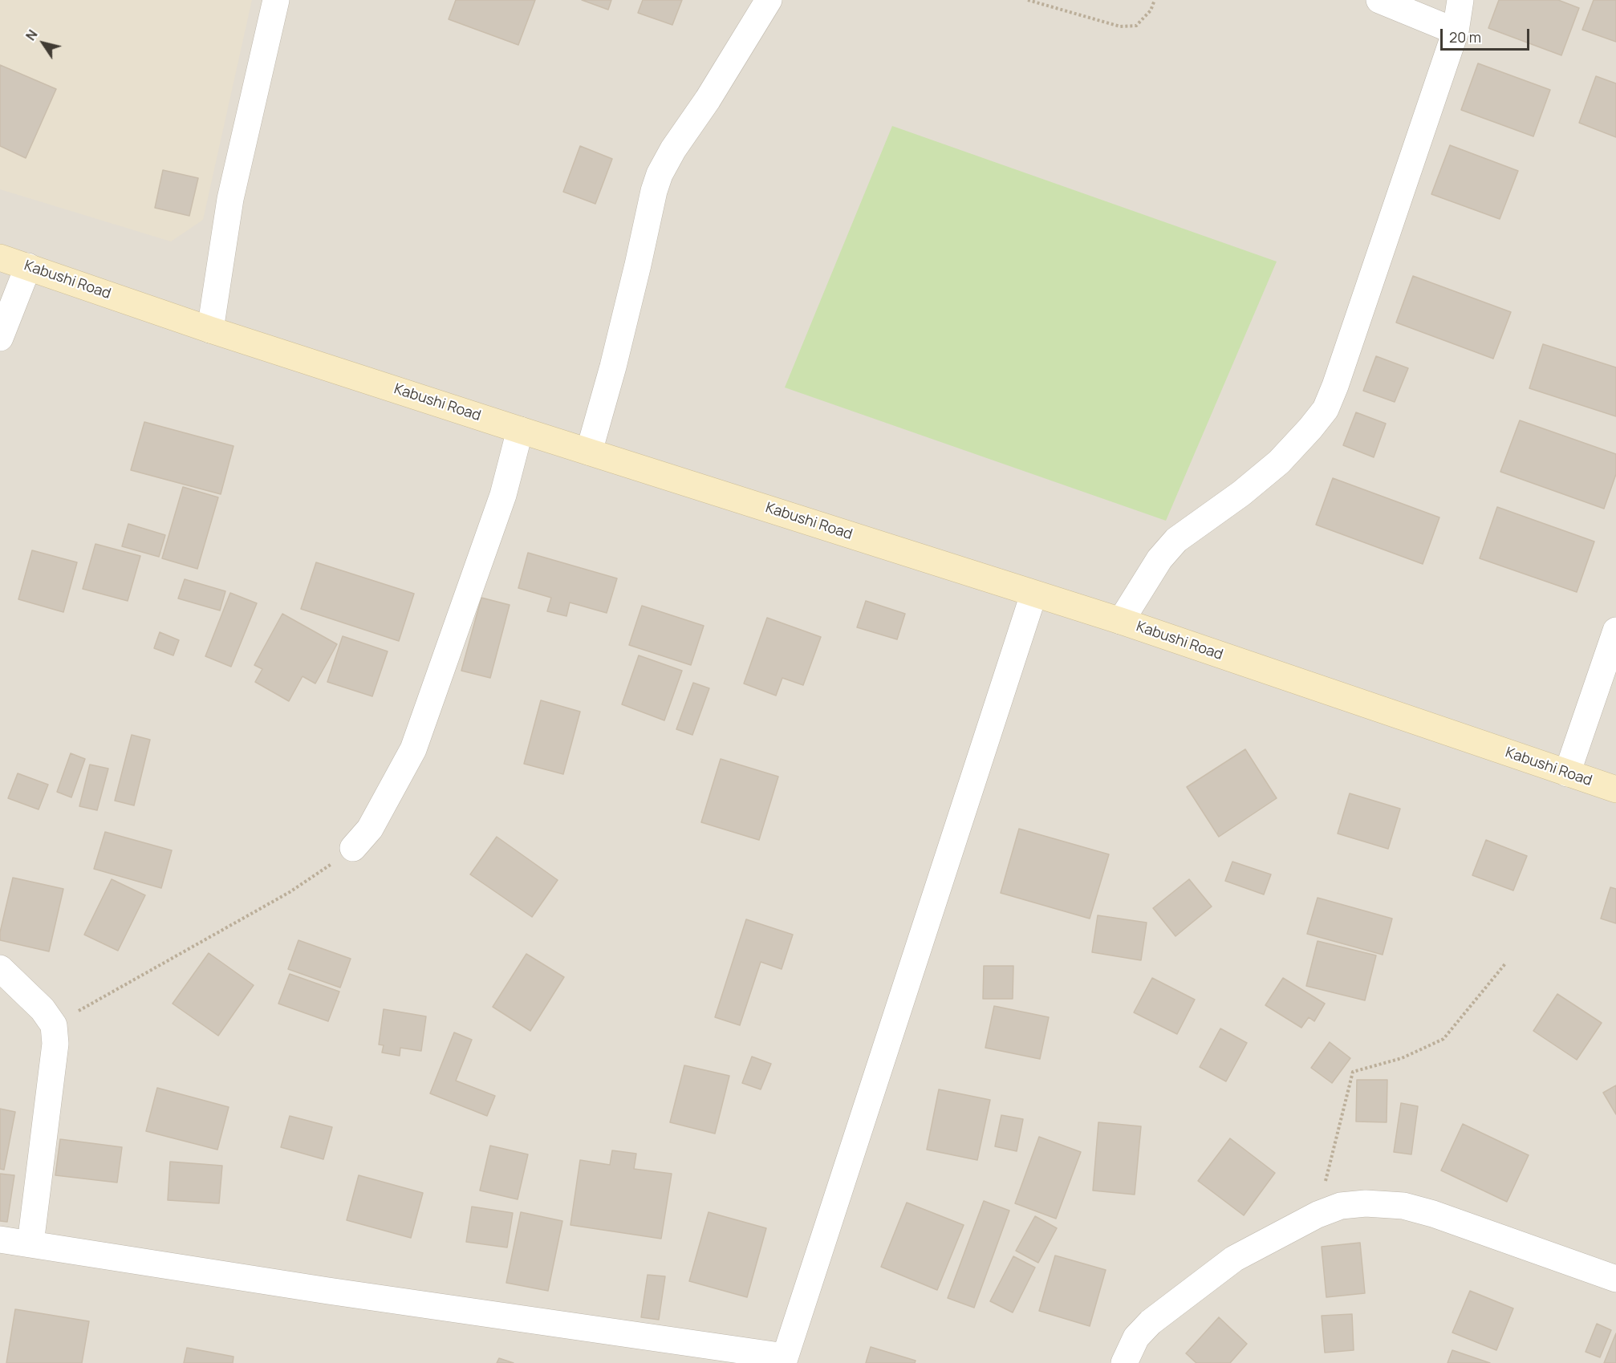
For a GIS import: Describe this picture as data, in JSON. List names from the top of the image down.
{
  "streets": {
    "main road": ["Kabushi Road"]
  },
  "scale_bar": "20 m",
  "north": "top left"
}
